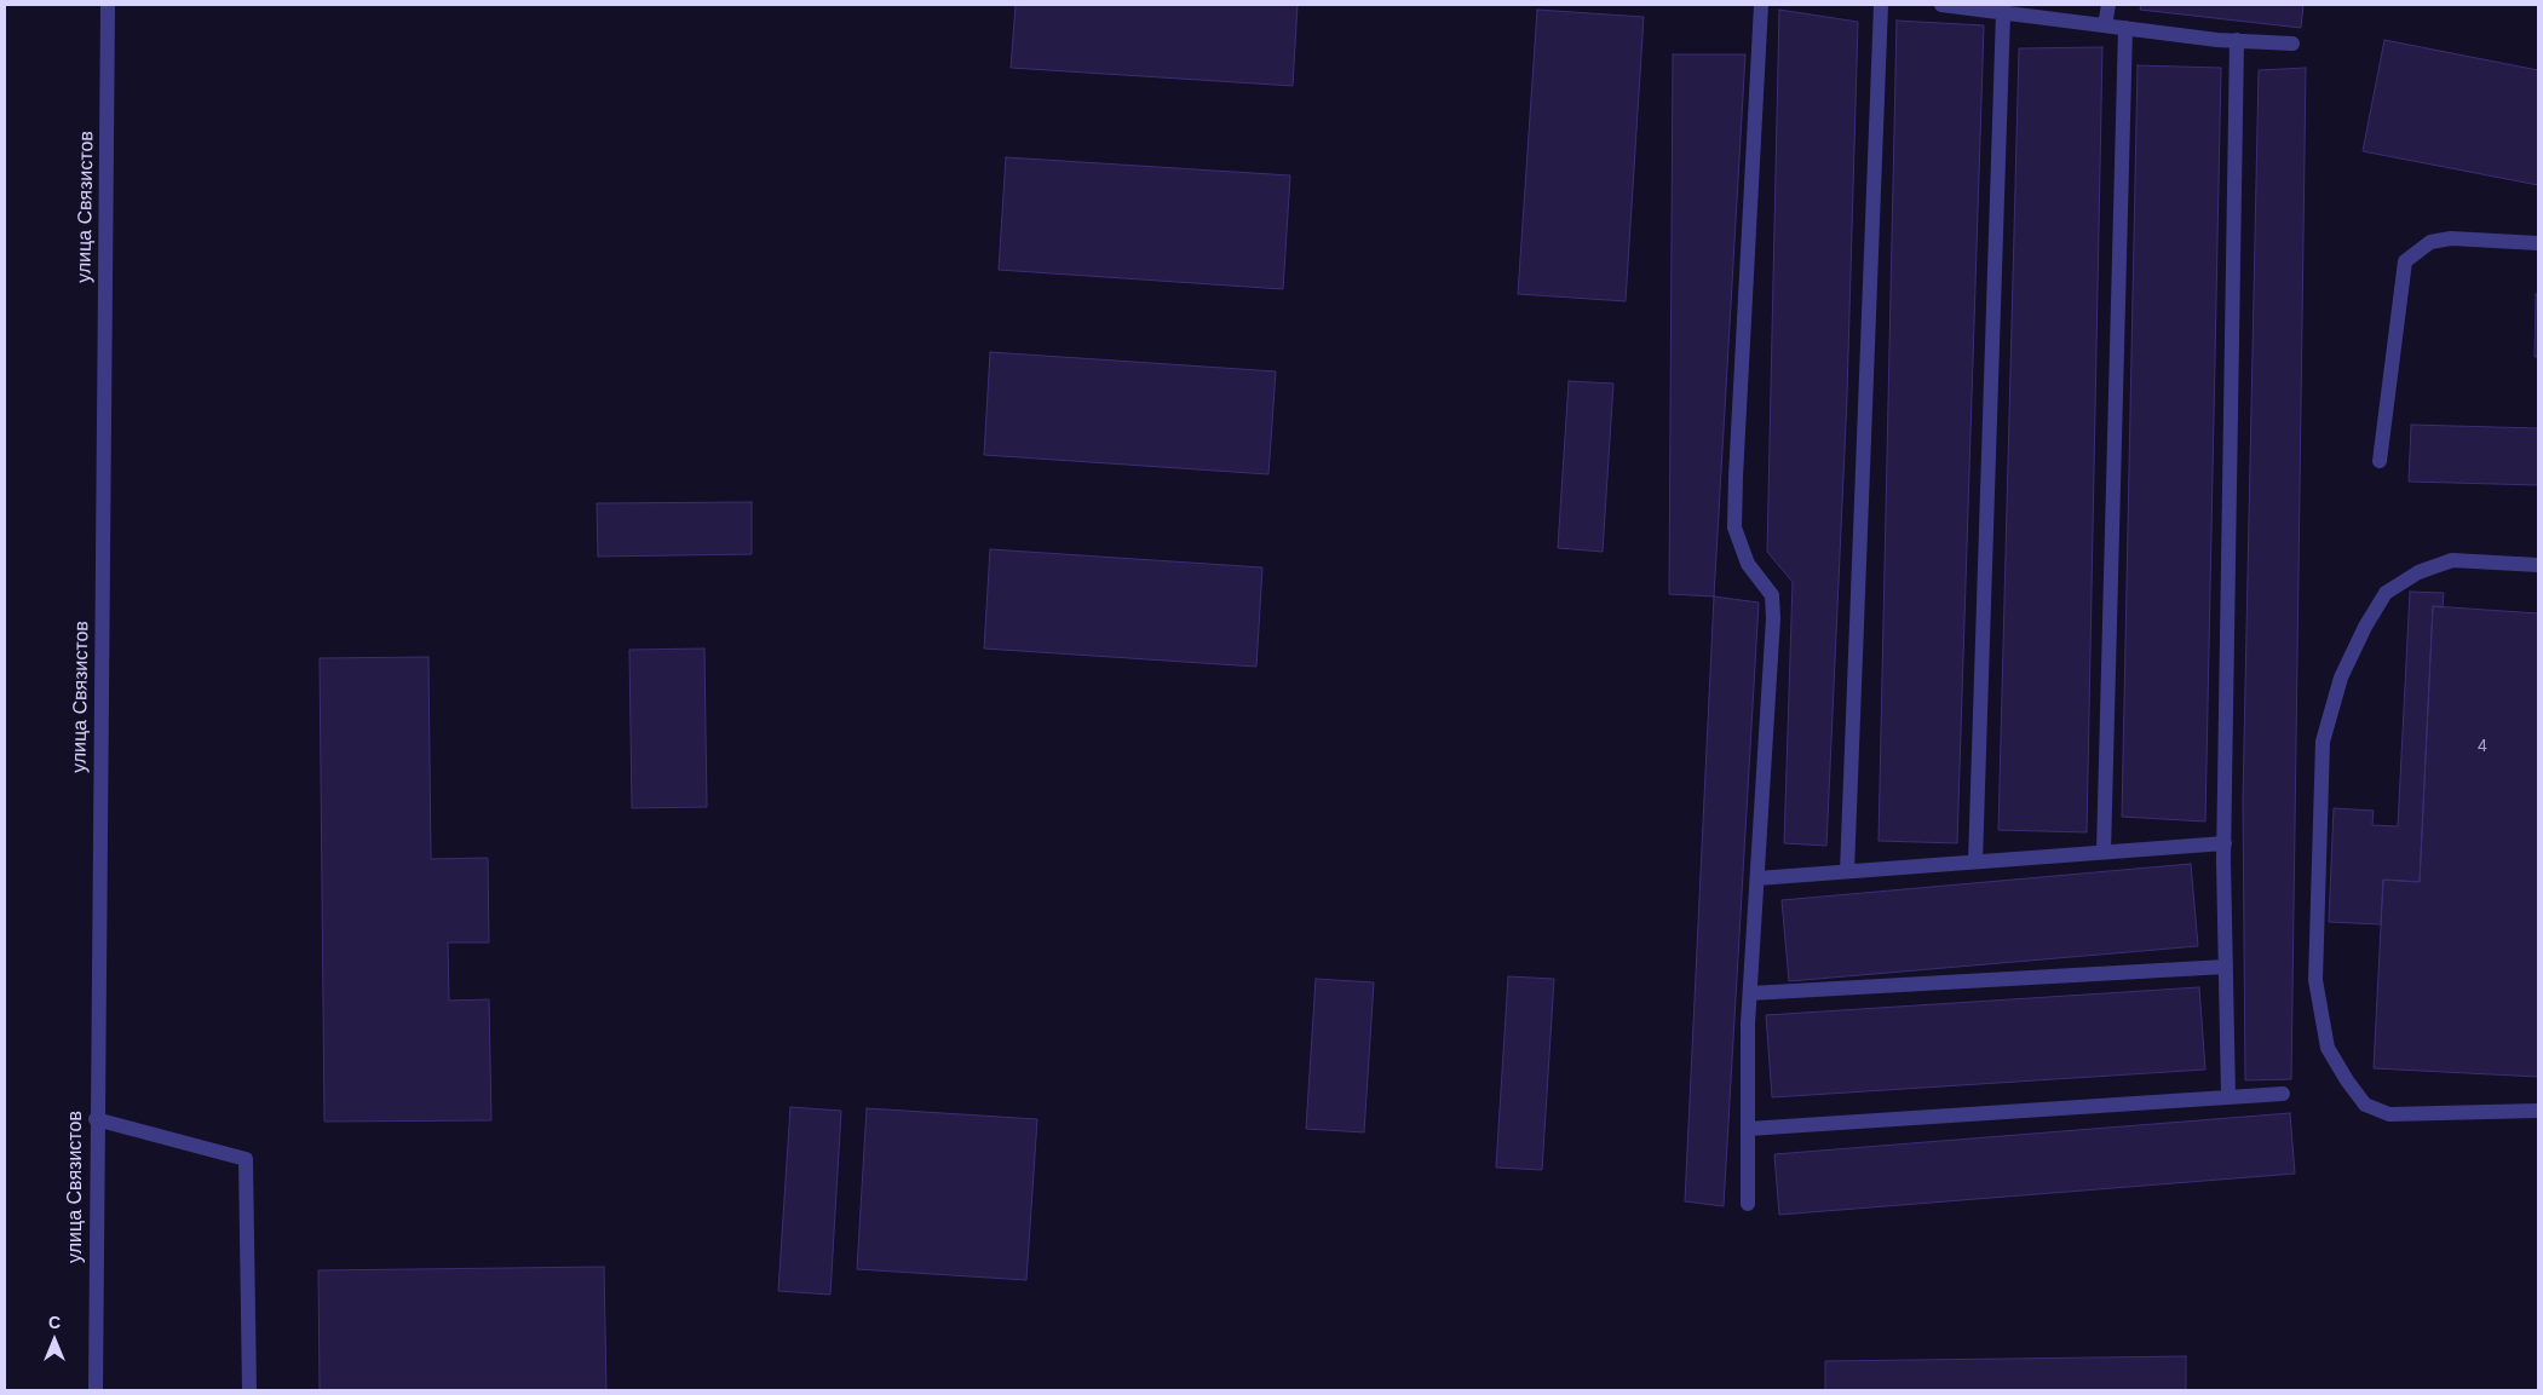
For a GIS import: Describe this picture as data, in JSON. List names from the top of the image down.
{
  "streets": {
    "street": ["улица Связистов"]
  },
  "house_numbers": ["4"],
  "north": "top"
}
